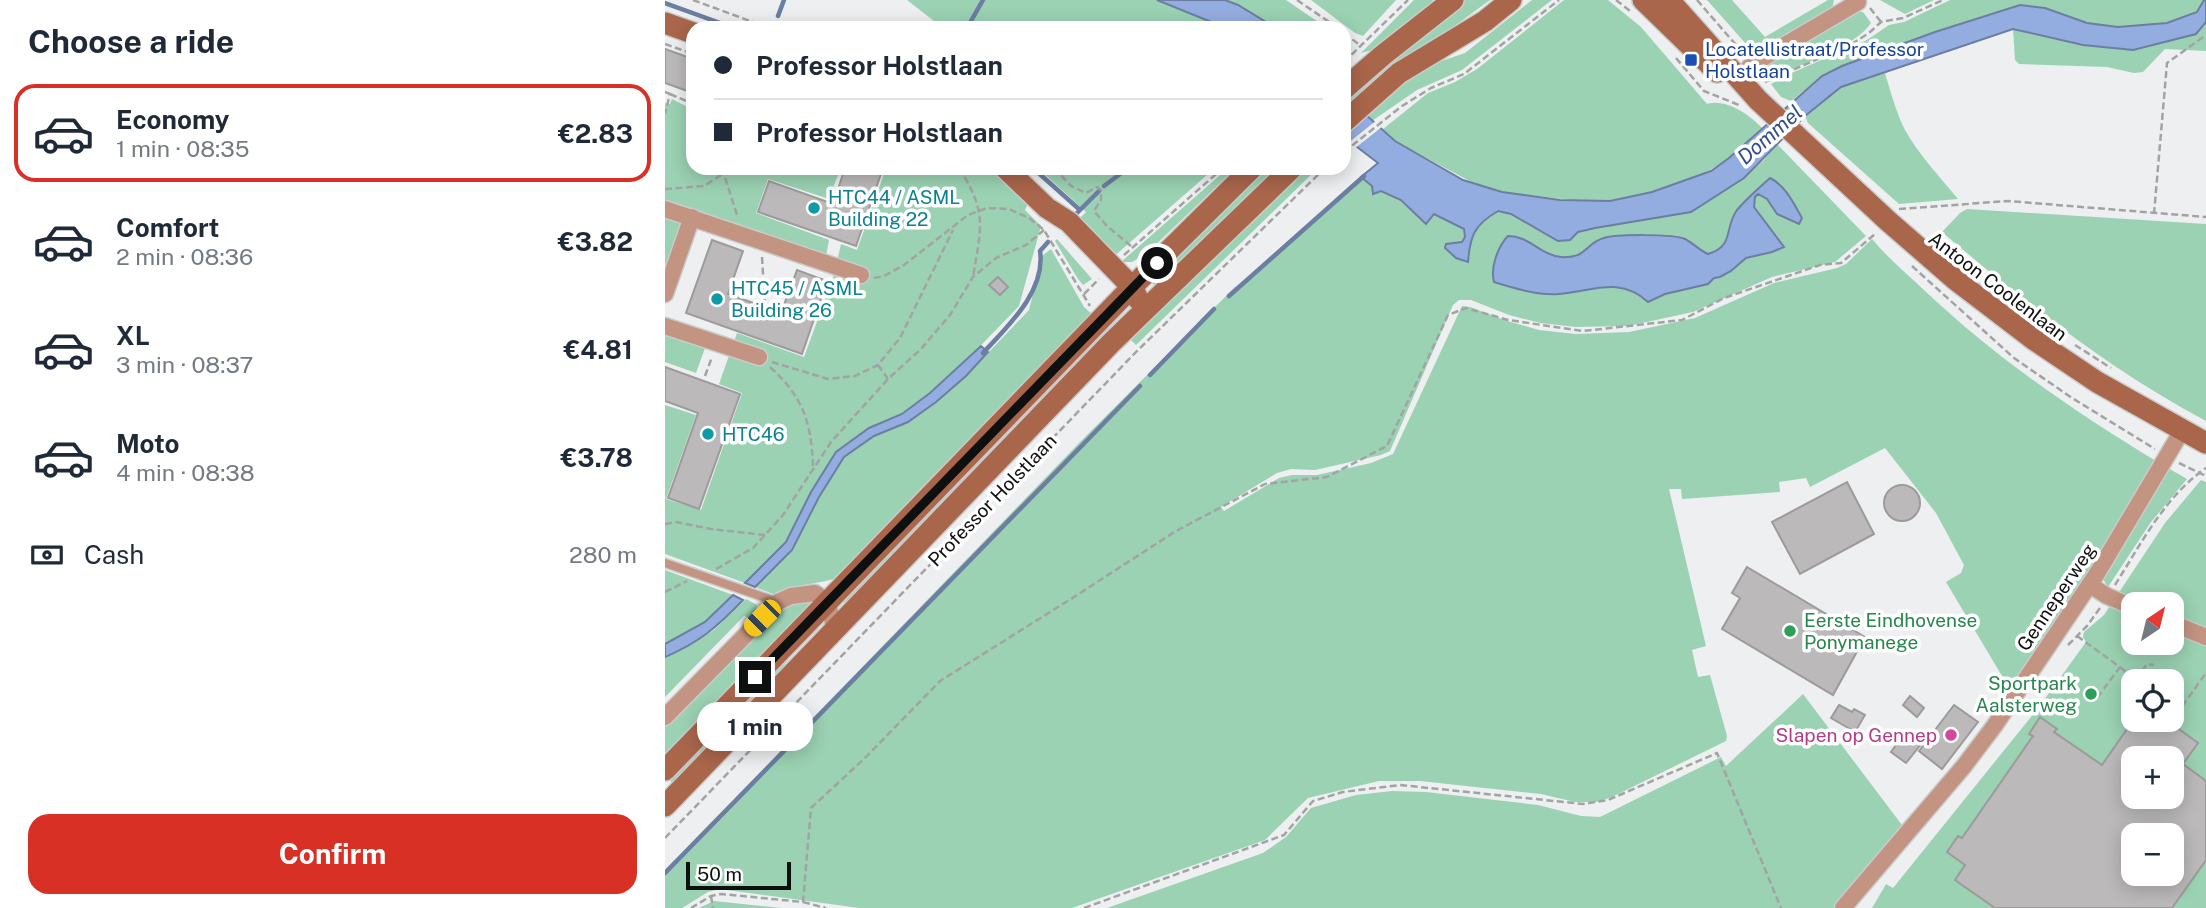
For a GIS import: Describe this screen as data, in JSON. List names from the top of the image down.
{
  "streets": {
    "main road": ["Antoon Coolenlaan", "Professor Holstlaan"],
    "street": ["Genneperweg"]
  },
  "crossings": [
    ["Antoon Coolenlaan", "Genneperweg"]
  ],
  "water": ["Dommel"],
  "places": {
    "transit": ["Locatellistraat/Professor Holstlaan"],
    "other": [
      "HTC44 / ASML Building 22",
      "HTC45 / ASML Building 26",
      "HTC46",
      "Eerste Eindhovense Ponymanege",
      "Sportpark Aalsterweg",
      "Slapen op Gennep"
    ]
  },
  "scale_bar": "50 m",
  "north": "top right",
  "page": {
    "heading": "Choose a ride",
    "banner": ["Professor Holstlaan", "Professor Holstlaan"],
    "list": [
      {
        "name": "Economy",
        "note": "1 min · 08:35",
        "value": "€2.83"
      },
      {
        "name": "Comfort",
        "note": "2 min · 08:36",
        "value": "€3.82"
      },
      {
        "name": "XL",
        "note": "3 min · 08:37",
        "value": "€4.81"
      },
      {
        "name": "Moto",
        "note": "4 min · 08:38",
        "value": "€3.78"
      }
    ],
    "pay": ["Cash", "280 m"],
    "map_buttons": ["+", "−"],
    "bubble": "1 min",
    "buttons": "Confirm",
    "scale": "50 m"
  }
}
